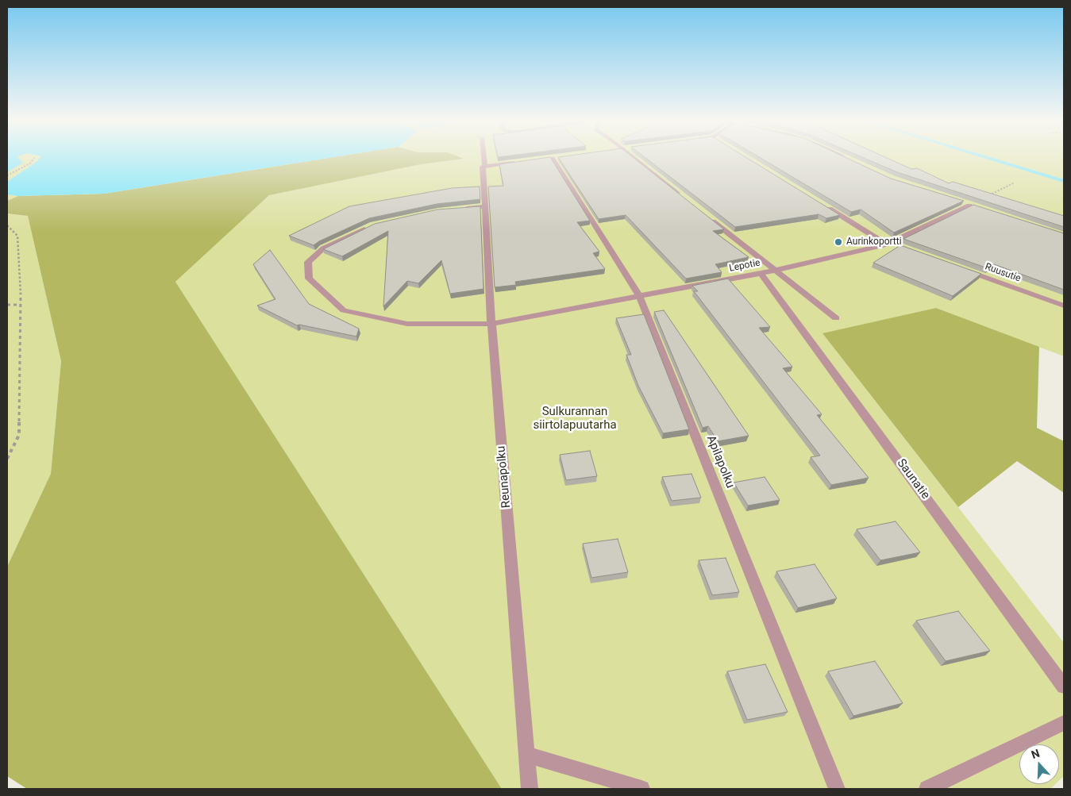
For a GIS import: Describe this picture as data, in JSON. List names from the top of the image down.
{
  "streets": {
    "lane": [
      "Lepotie",
      "Ruusutie",
      "Apilapolku",
      "Reunapolku",
      "Saunatie"
    ]
  },
  "crossings": [
    ["Lepotie", "Apilapolku"],
    ["Lepotie", "Reunapolku"],
    ["Lepotie", "Saunatie"]
  ],
  "parks": ["Sulkurannan siirtolapuutarha"],
  "places": ["Aurinkoportti"],
  "north": "top"
}
